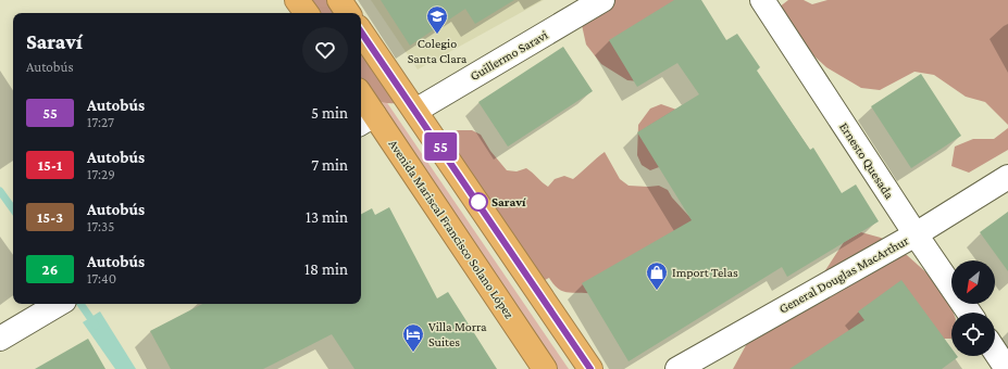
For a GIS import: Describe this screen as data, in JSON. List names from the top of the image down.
{
  "streets": {
    "highway": ["Avenida Mariscal Francisco Solano López"],
    "street": ["Guillermo Saravi", "Ernesto Quesada", "General Douglas MacArthur"]
  },
  "crossings": [
    ["Ernesto Quesada", "General Douglas MacArthur"]
  ],
  "places": {
    "school or university": ["Colegio Santa Clara"],
    "other": ["Saraví"],
    "shop": ["Import Telas"],
    "hotel": ["Villa Morra Suites"]
  },
  "lines": ["bus line 55"],
  "north": "bottom left",
  "page": {
    "on_map": "55",
    "heading": ["Saraví", "Autobús"],
    "list": [
      {
        "mark": "55",
        "name": "Autobús",
        "note": "17:27",
        "value": "5 min"
      },
      {
        "mark": "15-1",
        "name": "Autobús",
        "note": "17:29",
        "value": "7 min"
      },
      {
        "mark": "15-3",
        "name": "Autobús",
        "note": "17:35",
        "value": "13 min"
      },
      {
        "mark": "26",
        "name": "Autobús",
        "note": "17:40",
        "value": "18 min"
      }
    ]
  }
}
